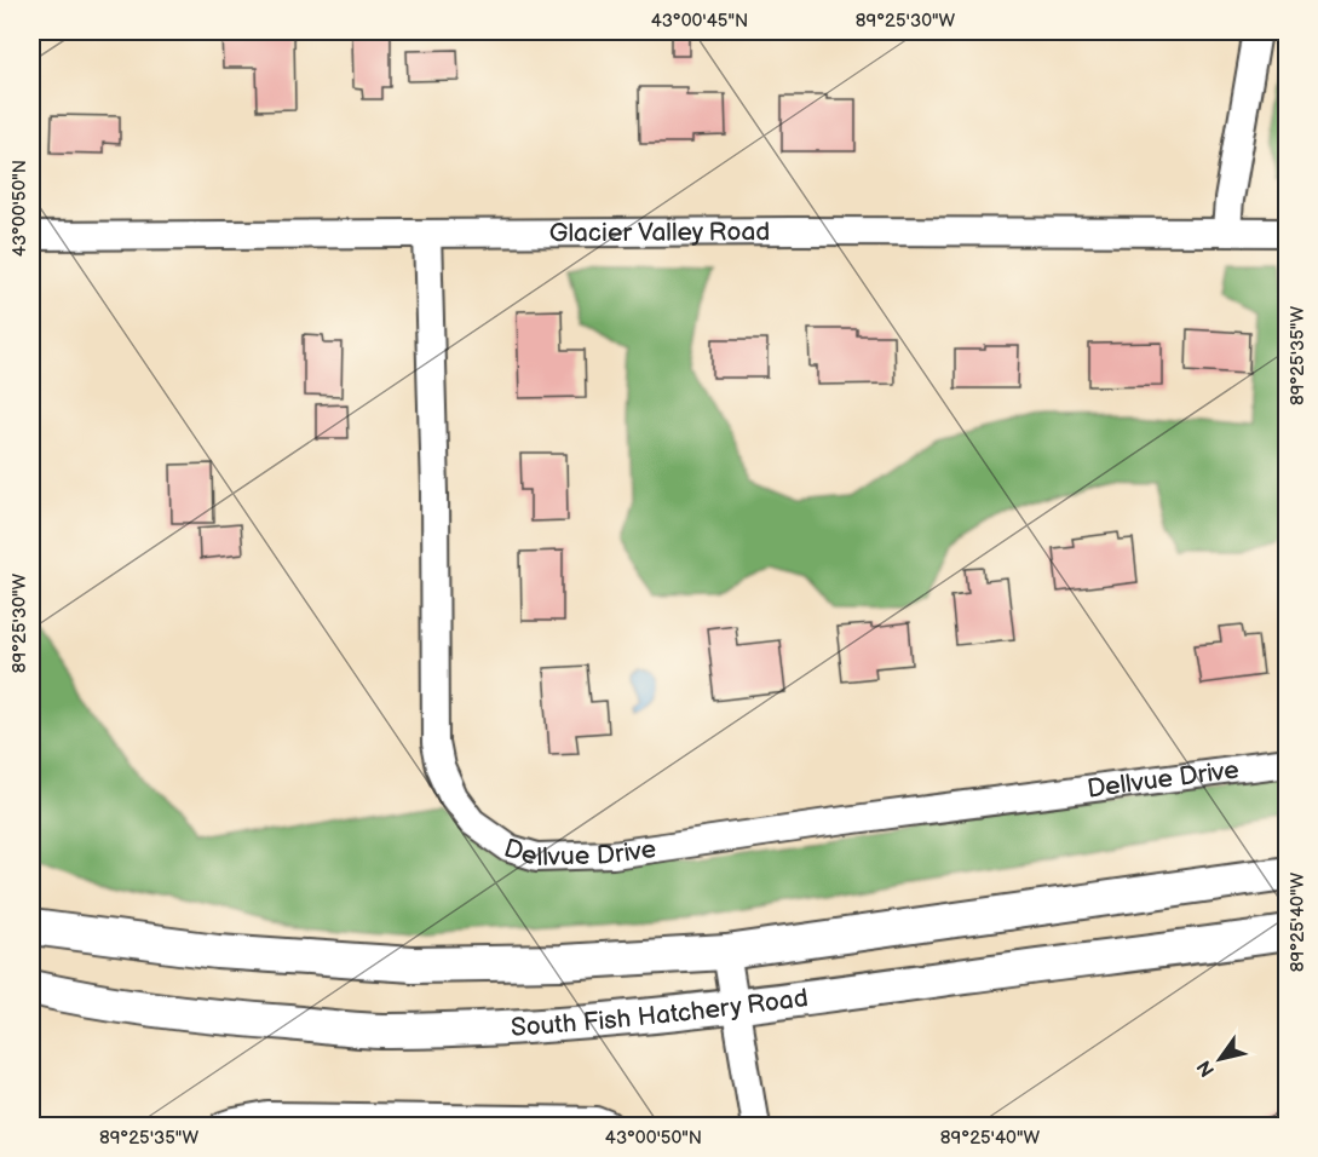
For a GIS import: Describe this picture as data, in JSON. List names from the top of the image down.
{
  "streets": {
    "main road": ["South Fish Hatchery Road"],
    "street": ["Glacier Valley Road", "Dellvue Drive"]
  },
  "crossings": [
    ["Glacier Valley Road", "Dellvue Drive"]
  ],
  "north": "bottom left",
  "coordinates": [
    "43°00'45\"N",
    "89°25'30\"W",
    "43°00'50\"N",
    "89°25'35\"W",
    "89°25'40\"W"
  ]
}
